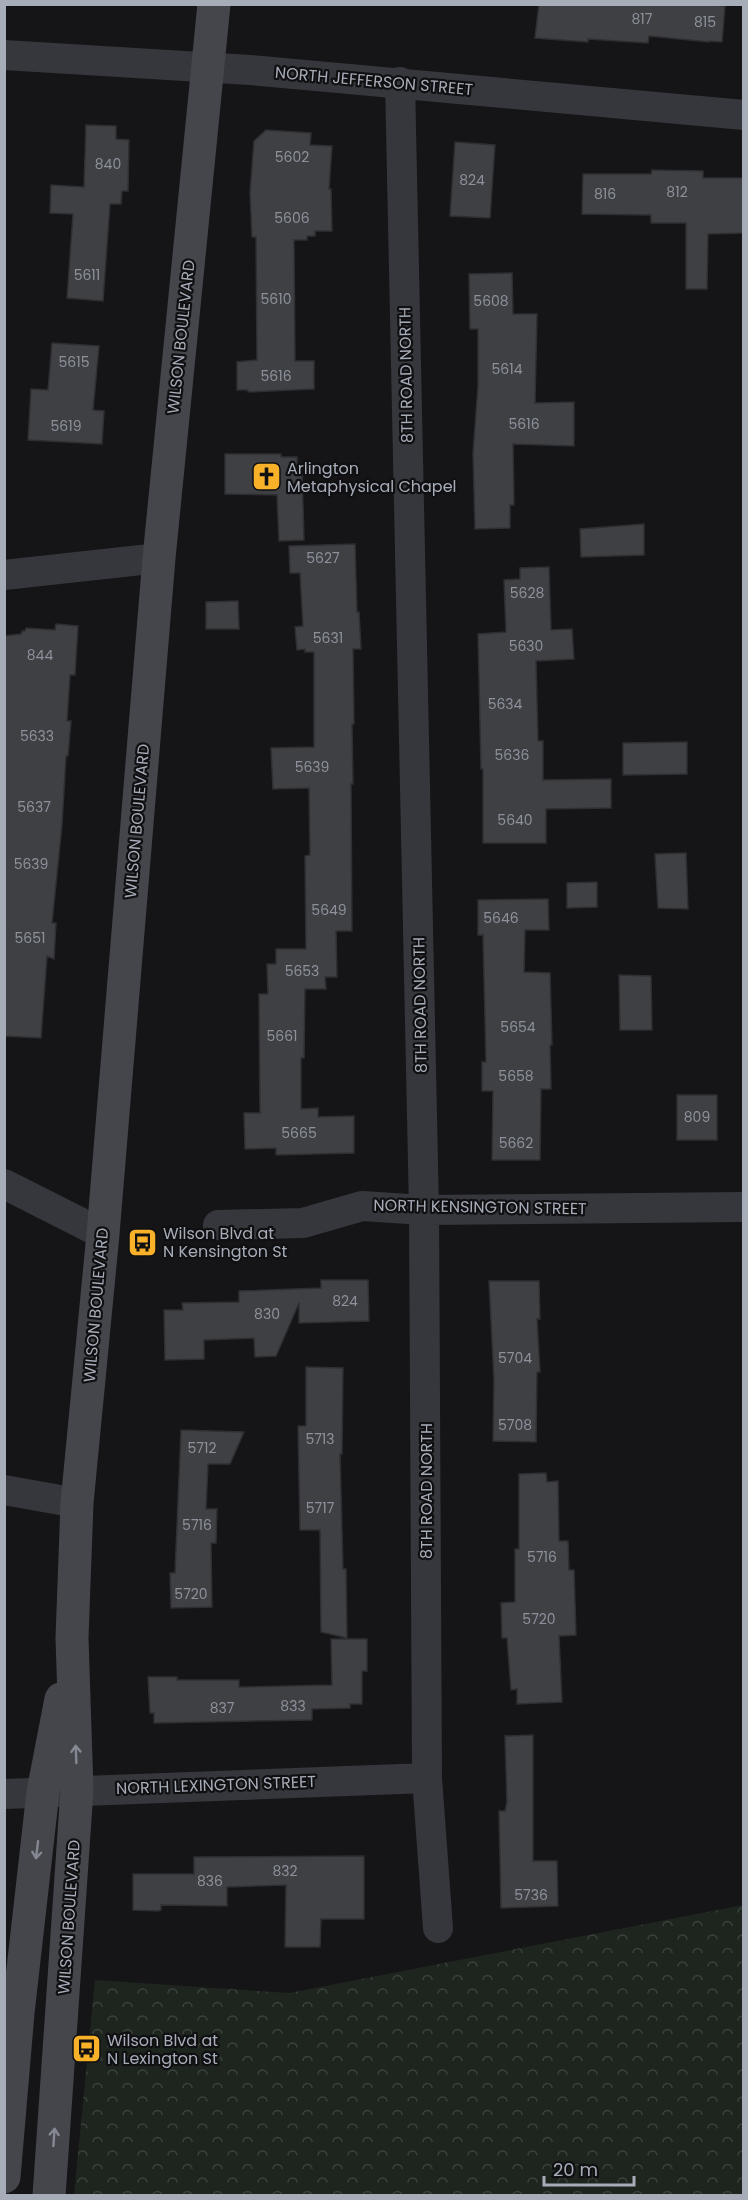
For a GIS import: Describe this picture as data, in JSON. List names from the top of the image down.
{
  "streets": {
    "main road": ["WILSON BOULEVARD"],
    "street": [
      "NORTH JEFFERSON STREET",
      "8TH ROAD NORTH",
      "NORTH KENSINGTON STREET",
      "NORTH LEXINGTON STREET"
    ]
  },
  "crossings": [
    ["NORTH JEFFERSON STREET", "WILSON BOULEVARD"],
    ["NORTH JEFFERSON STREET", "8TH ROAD NORTH"],
    ["WILSON BOULEVARD", "NORTH LEXINGTON STREET"],
    ["8TH ROAD NORTH", "NORTH KENSINGTON STREET"],
    ["8TH ROAD NORTH", "NORTH LEXINGTON STREET"]
  ],
  "places": {
    "church": ["Arlington Metaphysical Chapel"],
    "bus stop": ["Wilson Blvd at N Kensington St", "Wilson Blvd at N Lexington St"]
  },
  "house_numbers": [
    "817",
    "815",
    "5602",
    "840",
    "824",
    "812",
    "816",
    "5606",
    "5611",
    "5610",
    "5608",
    "5615",
    "5614",
    "5616",
    "5616",
    "5619",
    "5627",
    "5628",
    "5631",
    "5630",
    "844",
    "5634",
    "5633",
    "5636",
    "5639",
    "5637",
    "5640",
    "5639",
    "5649",
    "5646",
    "5651",
    "5653",
    "5654",
    "5661",
    "5658",
    "809",
    "5665",
    "5662",
    "824",
    "830",
    "5704",
    "5708",
    "5713",
    "5712",
    "5717",
    "5716",
    "5716",
    "5720",
    "5720",
    "833",
    "837",
    "832",
    "836",
    "5736"
  ],
  "scale_bar": "20 m"
}
